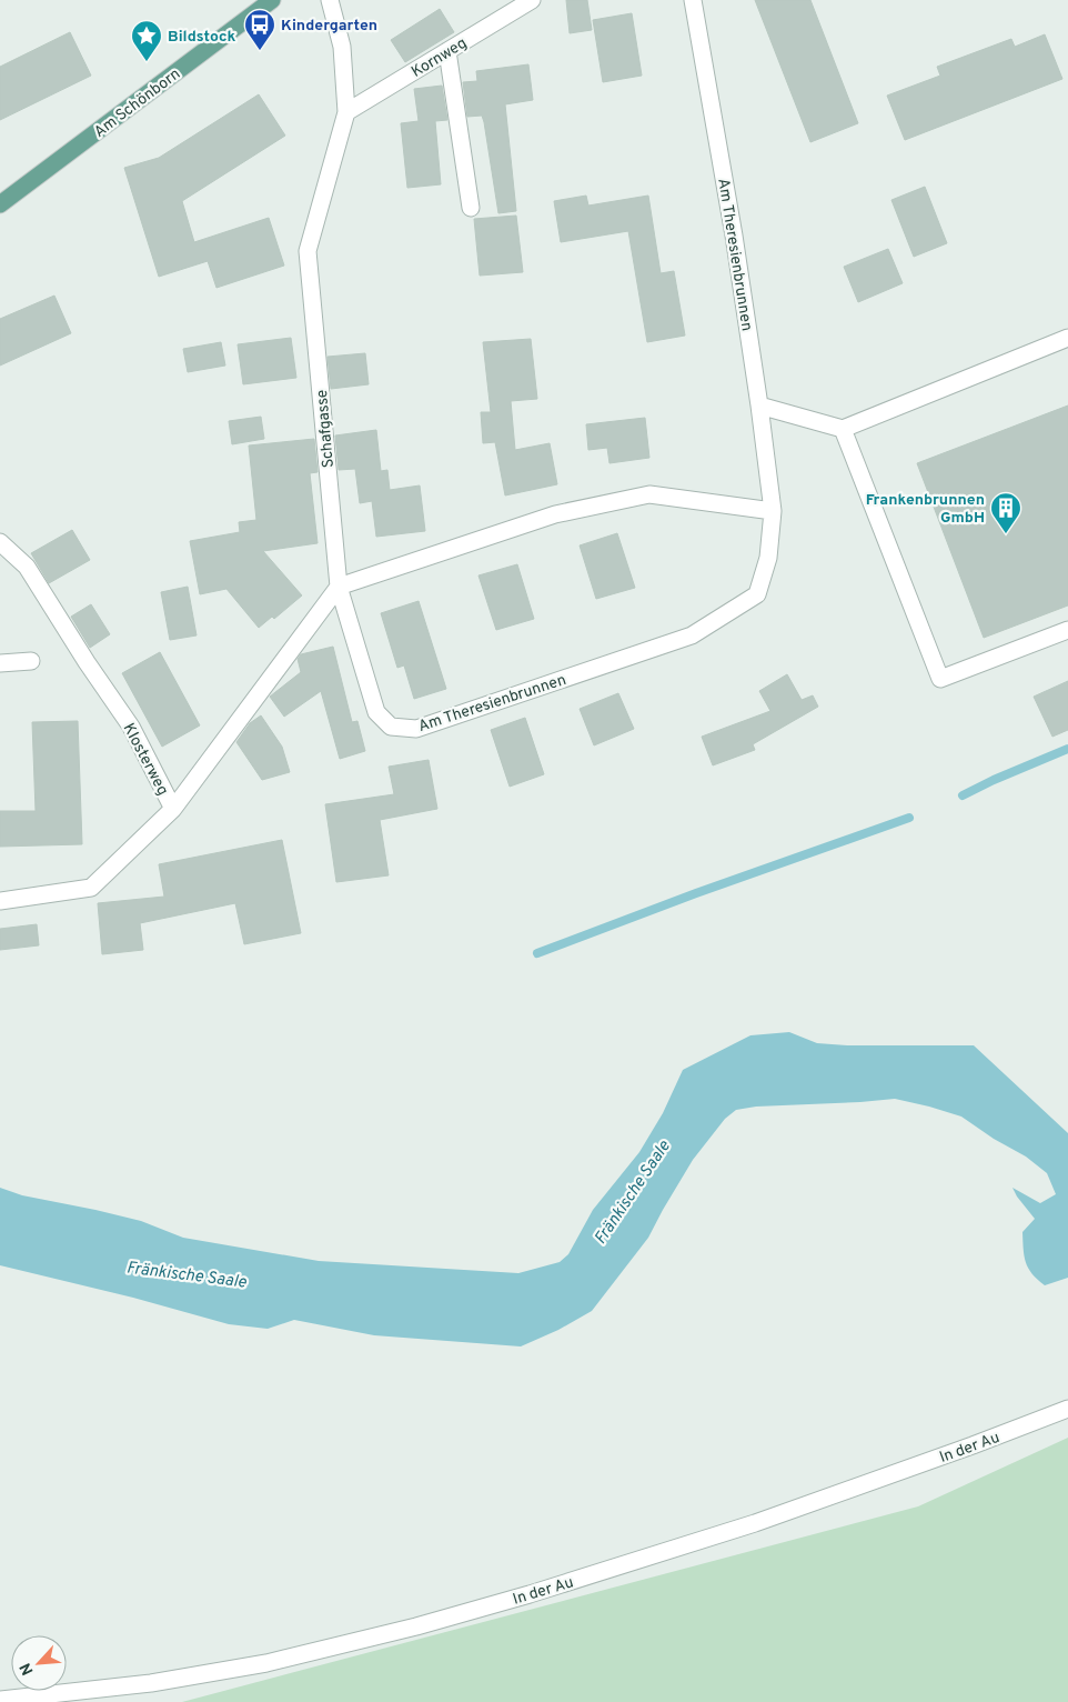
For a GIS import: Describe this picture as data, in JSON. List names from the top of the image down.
{
  "streets": {
    "main road": ["Am Schönborn"],
    "street": [
      "Kornweg",
      "Am Theresienbrunnen",
      "Schafgasse",
      "Klosterweg",
      "In der Au"
    ]
  },
  "crossings": [
    ["Kornweg", "Schafgasse"],
    ["Am Theresienbrunnen", "Schafgasse"]
  ],
  "water": ["Fränkische Saale"],
  "places": {
    "bus stop": ["Kindergarten"],
    "place": ["Bildstock"],
    "building": ["Frankenbrunnen GmbH"]
  },
  "north": "bottom left"
}
